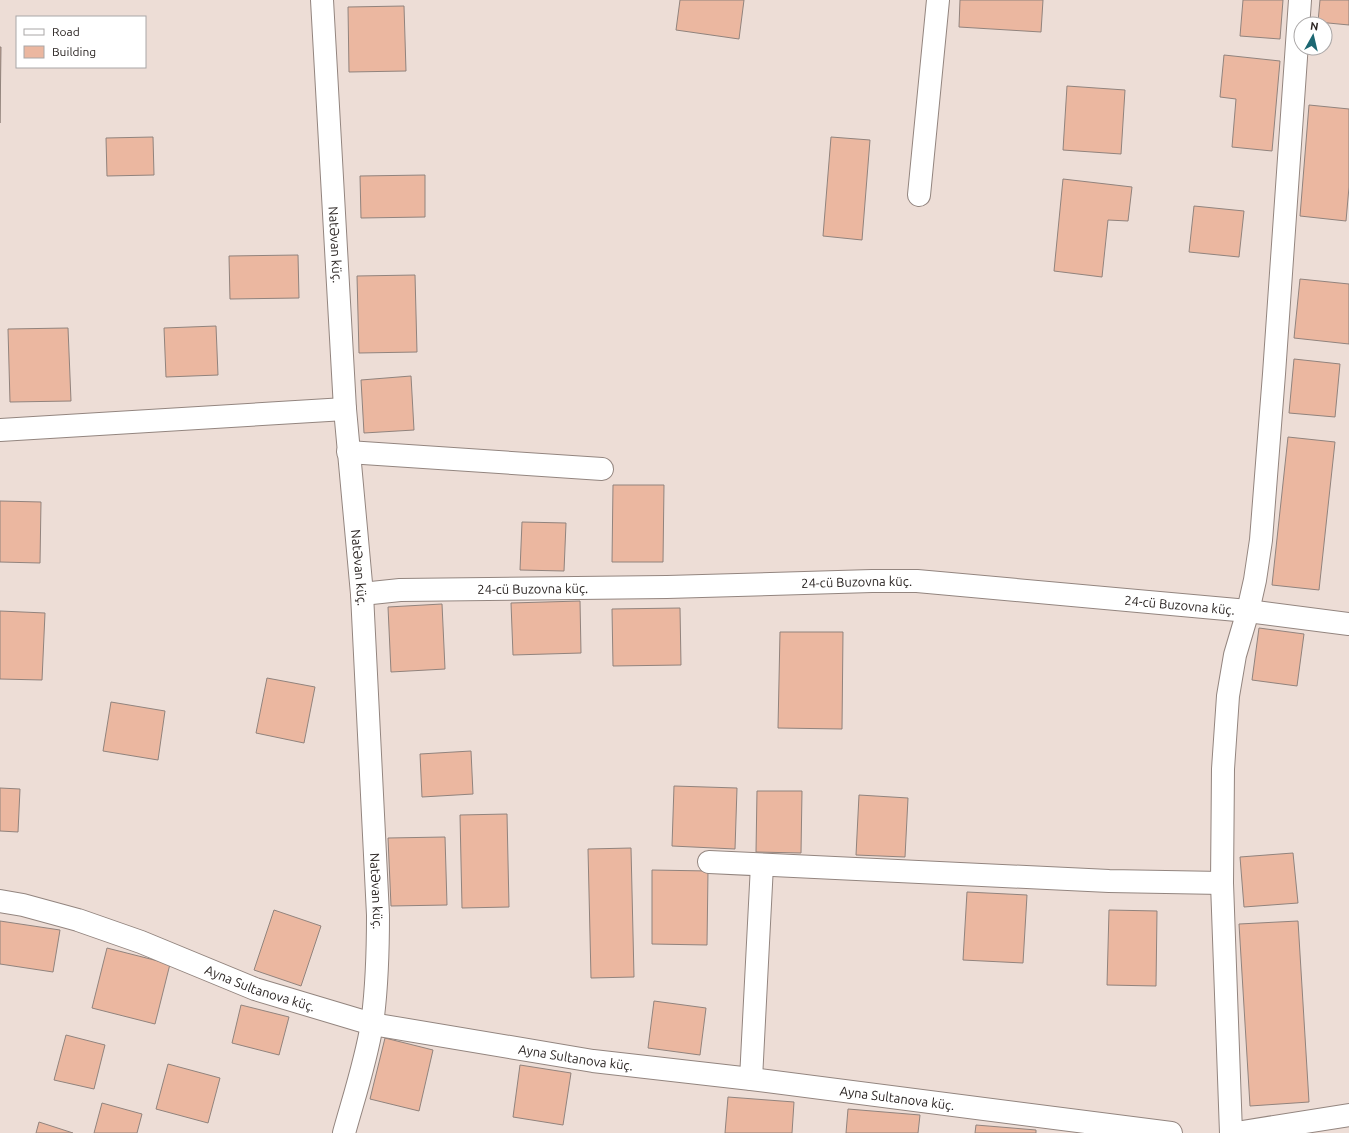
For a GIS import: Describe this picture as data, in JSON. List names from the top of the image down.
{
  "streets": {
    "street": ["Natəvan küç.", "24-cü Buzovna küç.", "Ayna Sultanova küç."]
  },
  "crossings": [
    ["Natəvan küç.", "24-cü Buzovna küç."],
    ["Natəvan küç.", "Ayna Sultanova küç."]
  ],
  "legend": ["Road", "Building"],
  "north": "top"
}
